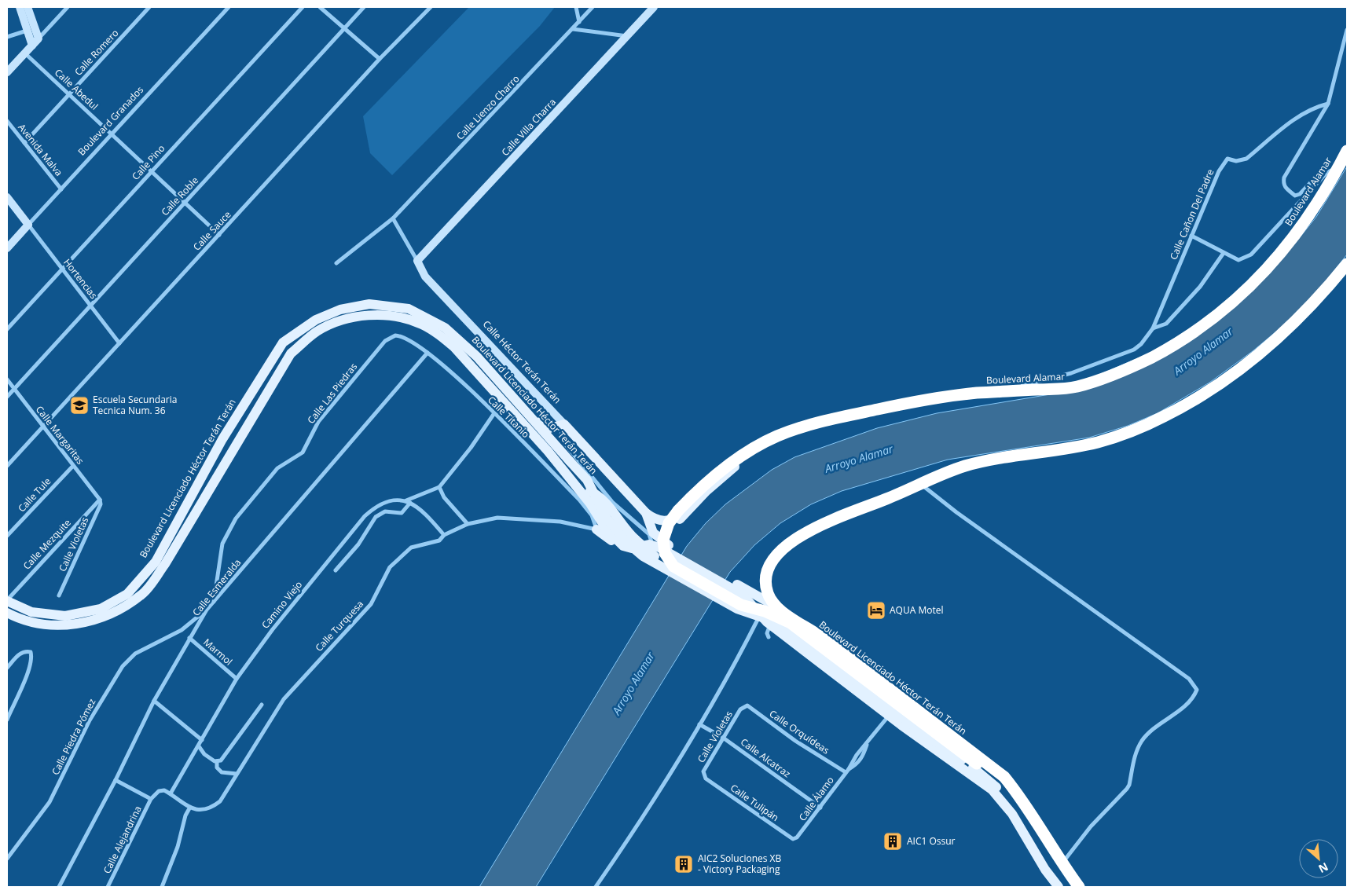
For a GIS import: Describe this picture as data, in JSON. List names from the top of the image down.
{
  "streets": {
    "highway": ["Boulevard Alamar", "Boulevard Licenciado Héctor Terán Terán"],
    "main road": ["Calle Héctor Terán Terán"],
    "street": [
      "Calle Romero",
      "Calle Abedul",
      "Calle Lienzo Charro",
      "Boulevard Granados",
      "Calle Villa Charra",
      "Avenida Malva",
      "Calle Pino",
      "Calle Roble",
      "Calle Cañon Del Padre",
      "Calle Sauce",
      "Hortencias",
      "Calle Las Piedras",
      "Calle Titanio",
      "Calle Margaritas",
      "Calle Tule",
      "Calle Mezquite",
      "Calle Violetas",
      "Calle Esmeralda",
      "Camino Viejo",
      "Calle Turquesa",
      "Marmol",
      "Calle Orquídeas",
      "Calle Piedra Pómez",
      "Calle Alcatraz",
      "Calle Álamo",
      "Calle Tulipán",
      "Calle Alejandrina"
    ]
  },
  "crossings": [
    ["Calle Romero", "Calle Abedul"],
    ["Calle Romero", "Avenida Malva"],
    ["Calle Abedul", "Boulevard Granados"],
    ["Calle Abedul", "Calle Pino"],
    ["Calle Abedul", "Calle Roble"],
    ["Calle Abedul", "Calle Sauce"],
    ["Calle Lienzo Charro", "Calle Héctor Terán Terán"],
    ["Boulevard Granados", "Avenida Malva"],
    ["Boulevard Granados", "Hortencias"],
    ["Calle Villa Charra", "Calle Héctor Terán Terán"],
    ["Calle Pino", "Hortencias"],
    ["Boulevard Alamar", "Calle Cañon Del Padre"],
    ["Boulevard Alamar", "Calle Héctor Terán Terán"],
    ["Boulevard Alamar", "Boulevard Licenciado Héctor Terán Terán"],
    ["Calle Roble", "Hortencias"],
    ["Calle Roble", "Calle Margaritas"],
    ["Calle Sauce", "Hortencias"],
    ["Calle Sauce", "Calle Margaritas"],
    ["Calle Héctor Terán Terán", "Boulevard Licenciado Héctor Terán Terán"],
    ["Calle Las Piedras", "Calle Titanio"],
    ["Calle Las Piedras", "Calle Esmeralda"],
    ["Boulevard Licenciado Héctor Terán Terán", "Calle Mezquite"],
    ["Boulevard Licenciado Héctor Terán Terán", "Calle Turquesa"],
    ["Boulevard Licenciado Héctor Terán Terán", "Calle Álamo"],
    ["Calle Titanio", "Calle Esmeralda"],
    ["Calle Titanio", "Calle Turquesa"],
    ["Calle Margaritas", "Calle Tule"],
    ["Calle Margaritas", "Calle Mezquite"],
    ["Calle Margaritas", "Calle Violetas"],
    ["Calle Mezquite", "Calle Violetas"],
    ["Calle Violetas", "Calle Orquídeas"],
    ["Calle Violetas", "Calle Alcatraz"],
    ["Calle Violetas", "Calle Tulipán"],
    ["Calle Esmeralda", "Marmol"],
    ["Calle Esmeralda", "Calle Piedra Pómez"],
    ["Camino Viejo", "Marmol"],
    ["Calle Orquídeas", "Calle Álamo"],
    ["Calle Alcatraz", "Calle Álamo"],
    ["Calle Álamo", "Calle Tulipán"]
  ],
  "water": ["Arroyo Alamar"],
  "places": {
    "school or university": ["Escuela Secundaria Tecnica Num. 36"],
    "hotel": ["AQUA Motel"],
    "building": ["AIC1 Ossur", "AIC2 Soluciones XB - Victory Packaging"]
  },
  "north": "bottom right"
}
